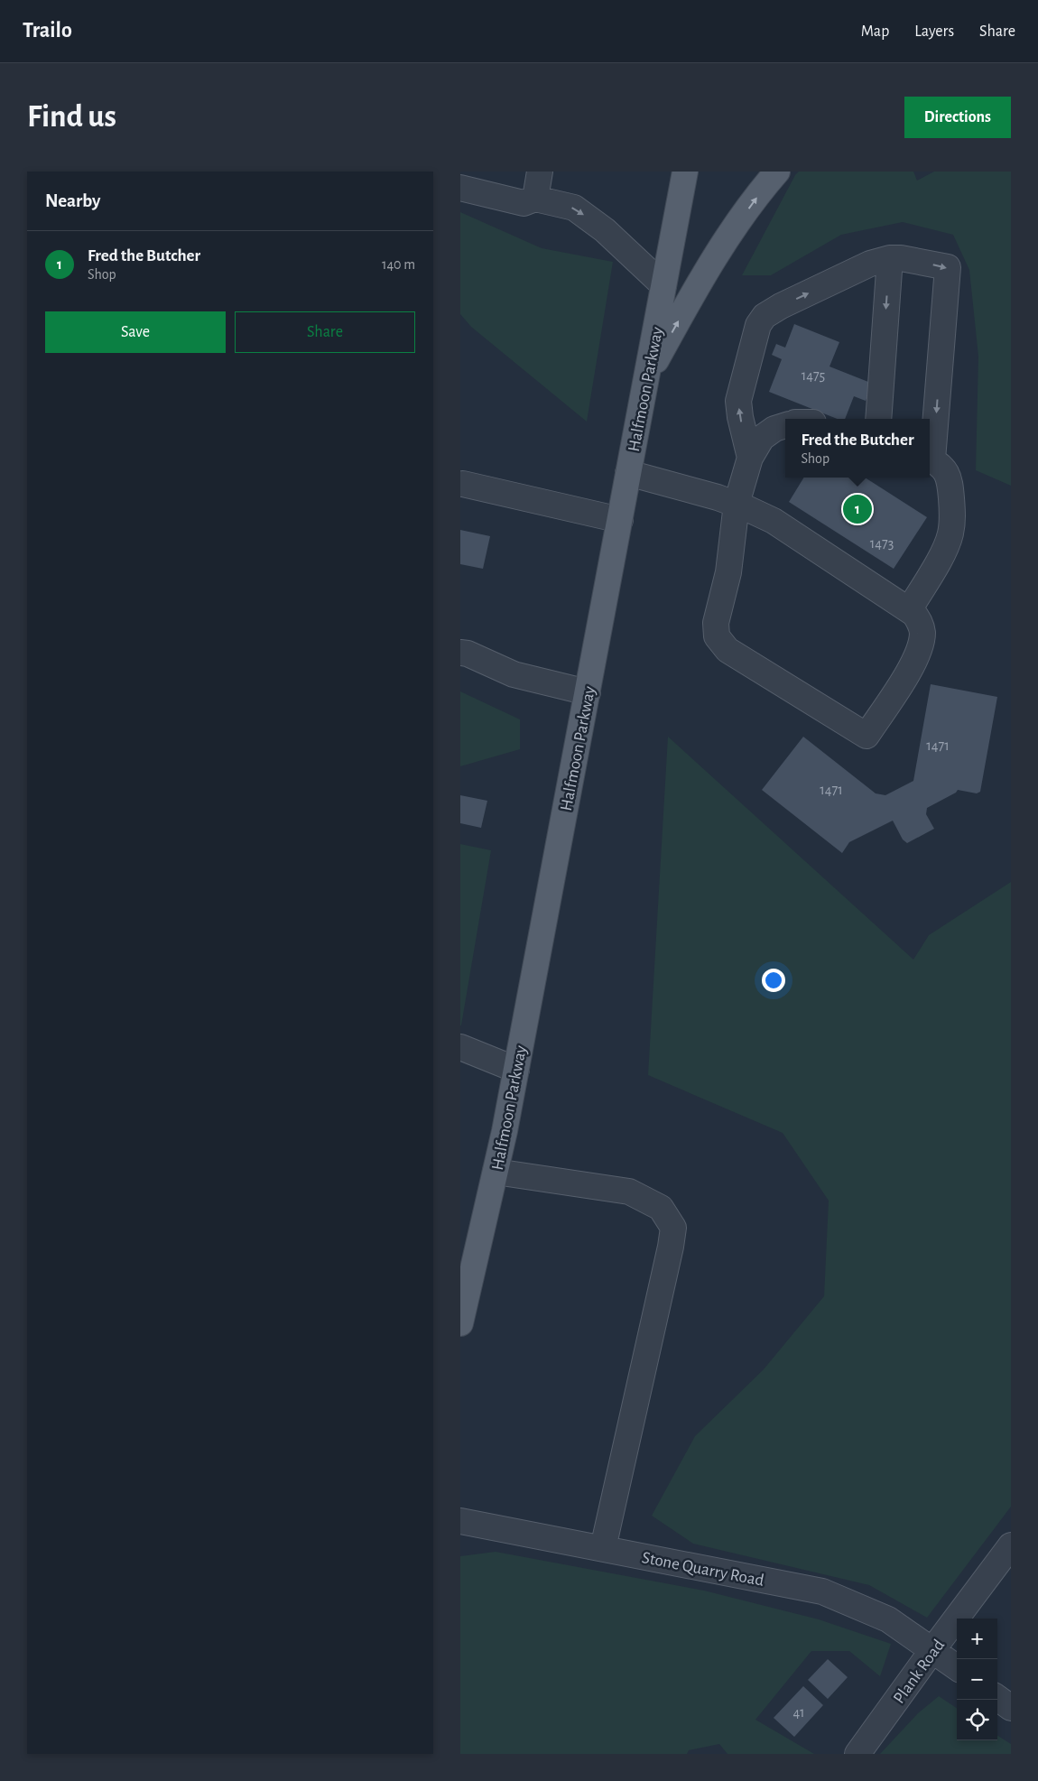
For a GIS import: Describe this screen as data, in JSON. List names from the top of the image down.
{
  "streets": {
    "main road": ["Halfmoon Parkway"],
    "street": ["Stone Quarry Road", "Plank Road"]
  },
  "crossings": [
    ["Stone Quarry Road", "Plank Road"]
  ],
  "house_numbers": [
    "1475",
    "1473",
    "1471",
    "1471",
    "41"
  ],
  "page": {
    "header": "Trailo",
    "nav": ["Map", "Layers", "Share"],
    "buttons": [
      "Directions",
      ["Save", "Share"]
    ],
    "title": "Find us",
    "heading": "Nearby",
    "list": [
      {
        "mark": "1",
        "name": "Fred the Butcher",
        "note": "Shop",
        "value": "140 m"
      }
    ],
    "popup": ["Fred the Butcher", "Shop"],
    "pins": "1",
    "map_buttons": ["+", "−"]
  }
}
